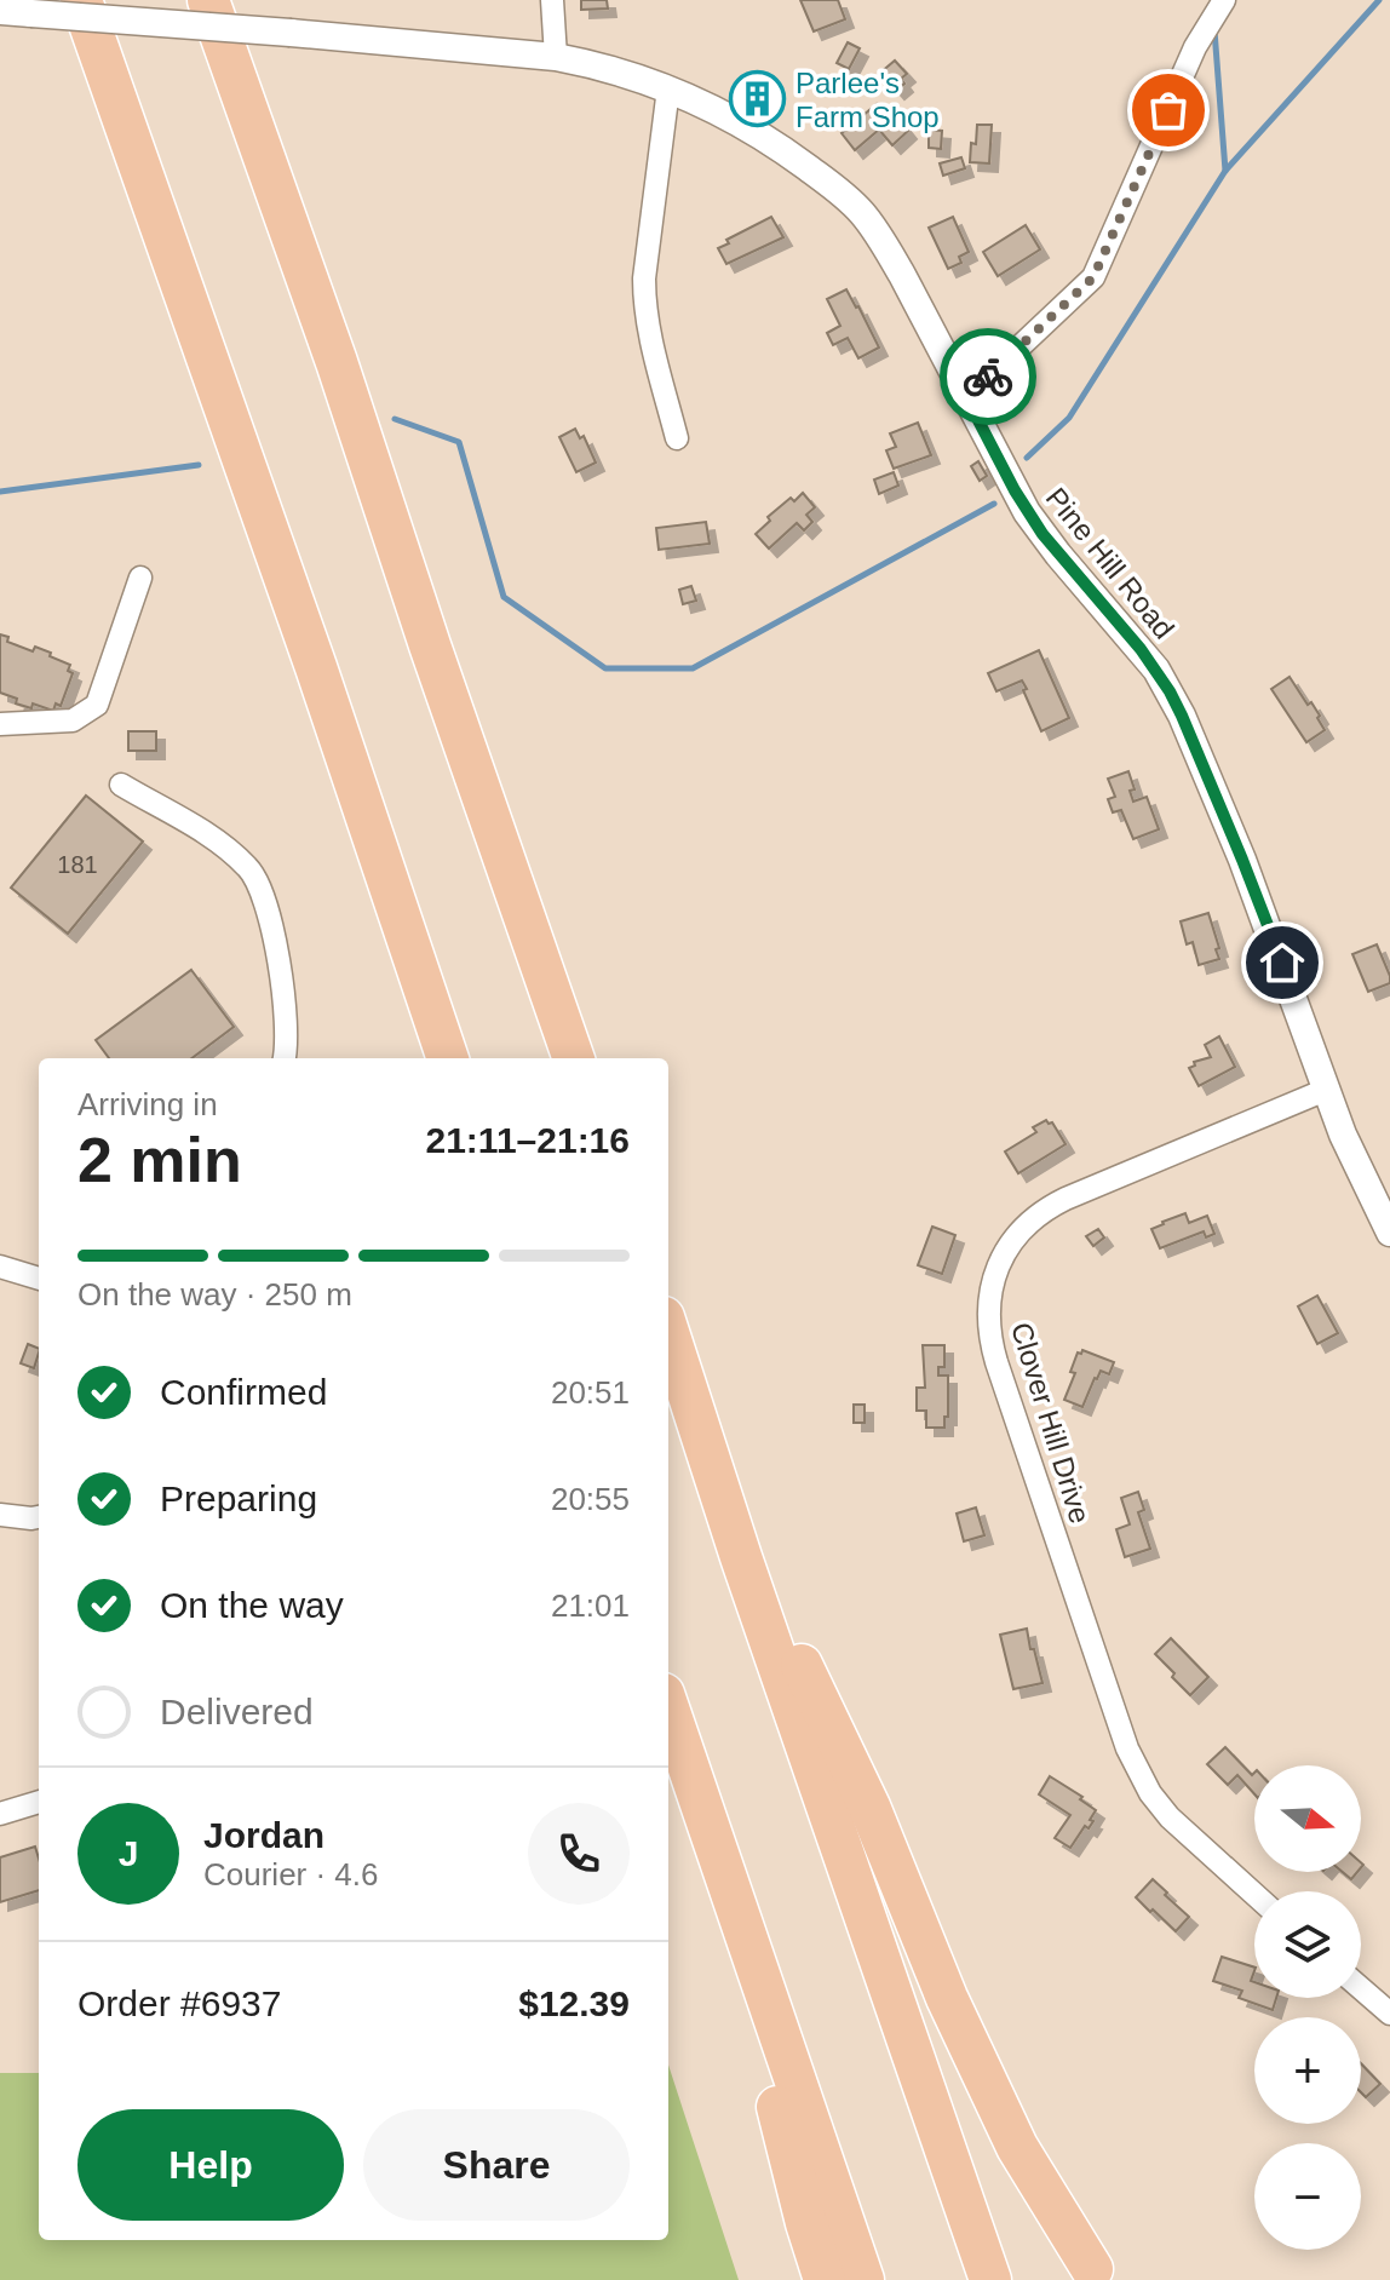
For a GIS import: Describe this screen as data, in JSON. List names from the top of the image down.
{
  "streets": {
    "street": ["Pine Hill Road", "Clover Hill Drive"]
  },
  "crossings": [
    ["Pine Hill Road", "Clover Hill Drive"]
  ],
  "places": {
    "building": ["Parlee's Farm Shop"]
  },
  "house_numbers": ["181"],
  "north": "right",
  "page": {
    "heading": ["2 min", "Arriving in", "21:11–21:16"],
    "panel": [
      "Jordan",
      "Courier · 4.6",
      "Order #6937",
      "$12.39"
    ],
    "bar": "On the way · 250 m",
    "list": [
      ["Confirmed", "20:51"],
      ["Preparing", "20:55"],
      ["On the way", "21:01"],
      "Delivered"
    ],
    "map_buttons": ["+", "−"],
    "round": "J",
    "buttons": ["Help", "Share"]
  }
}
